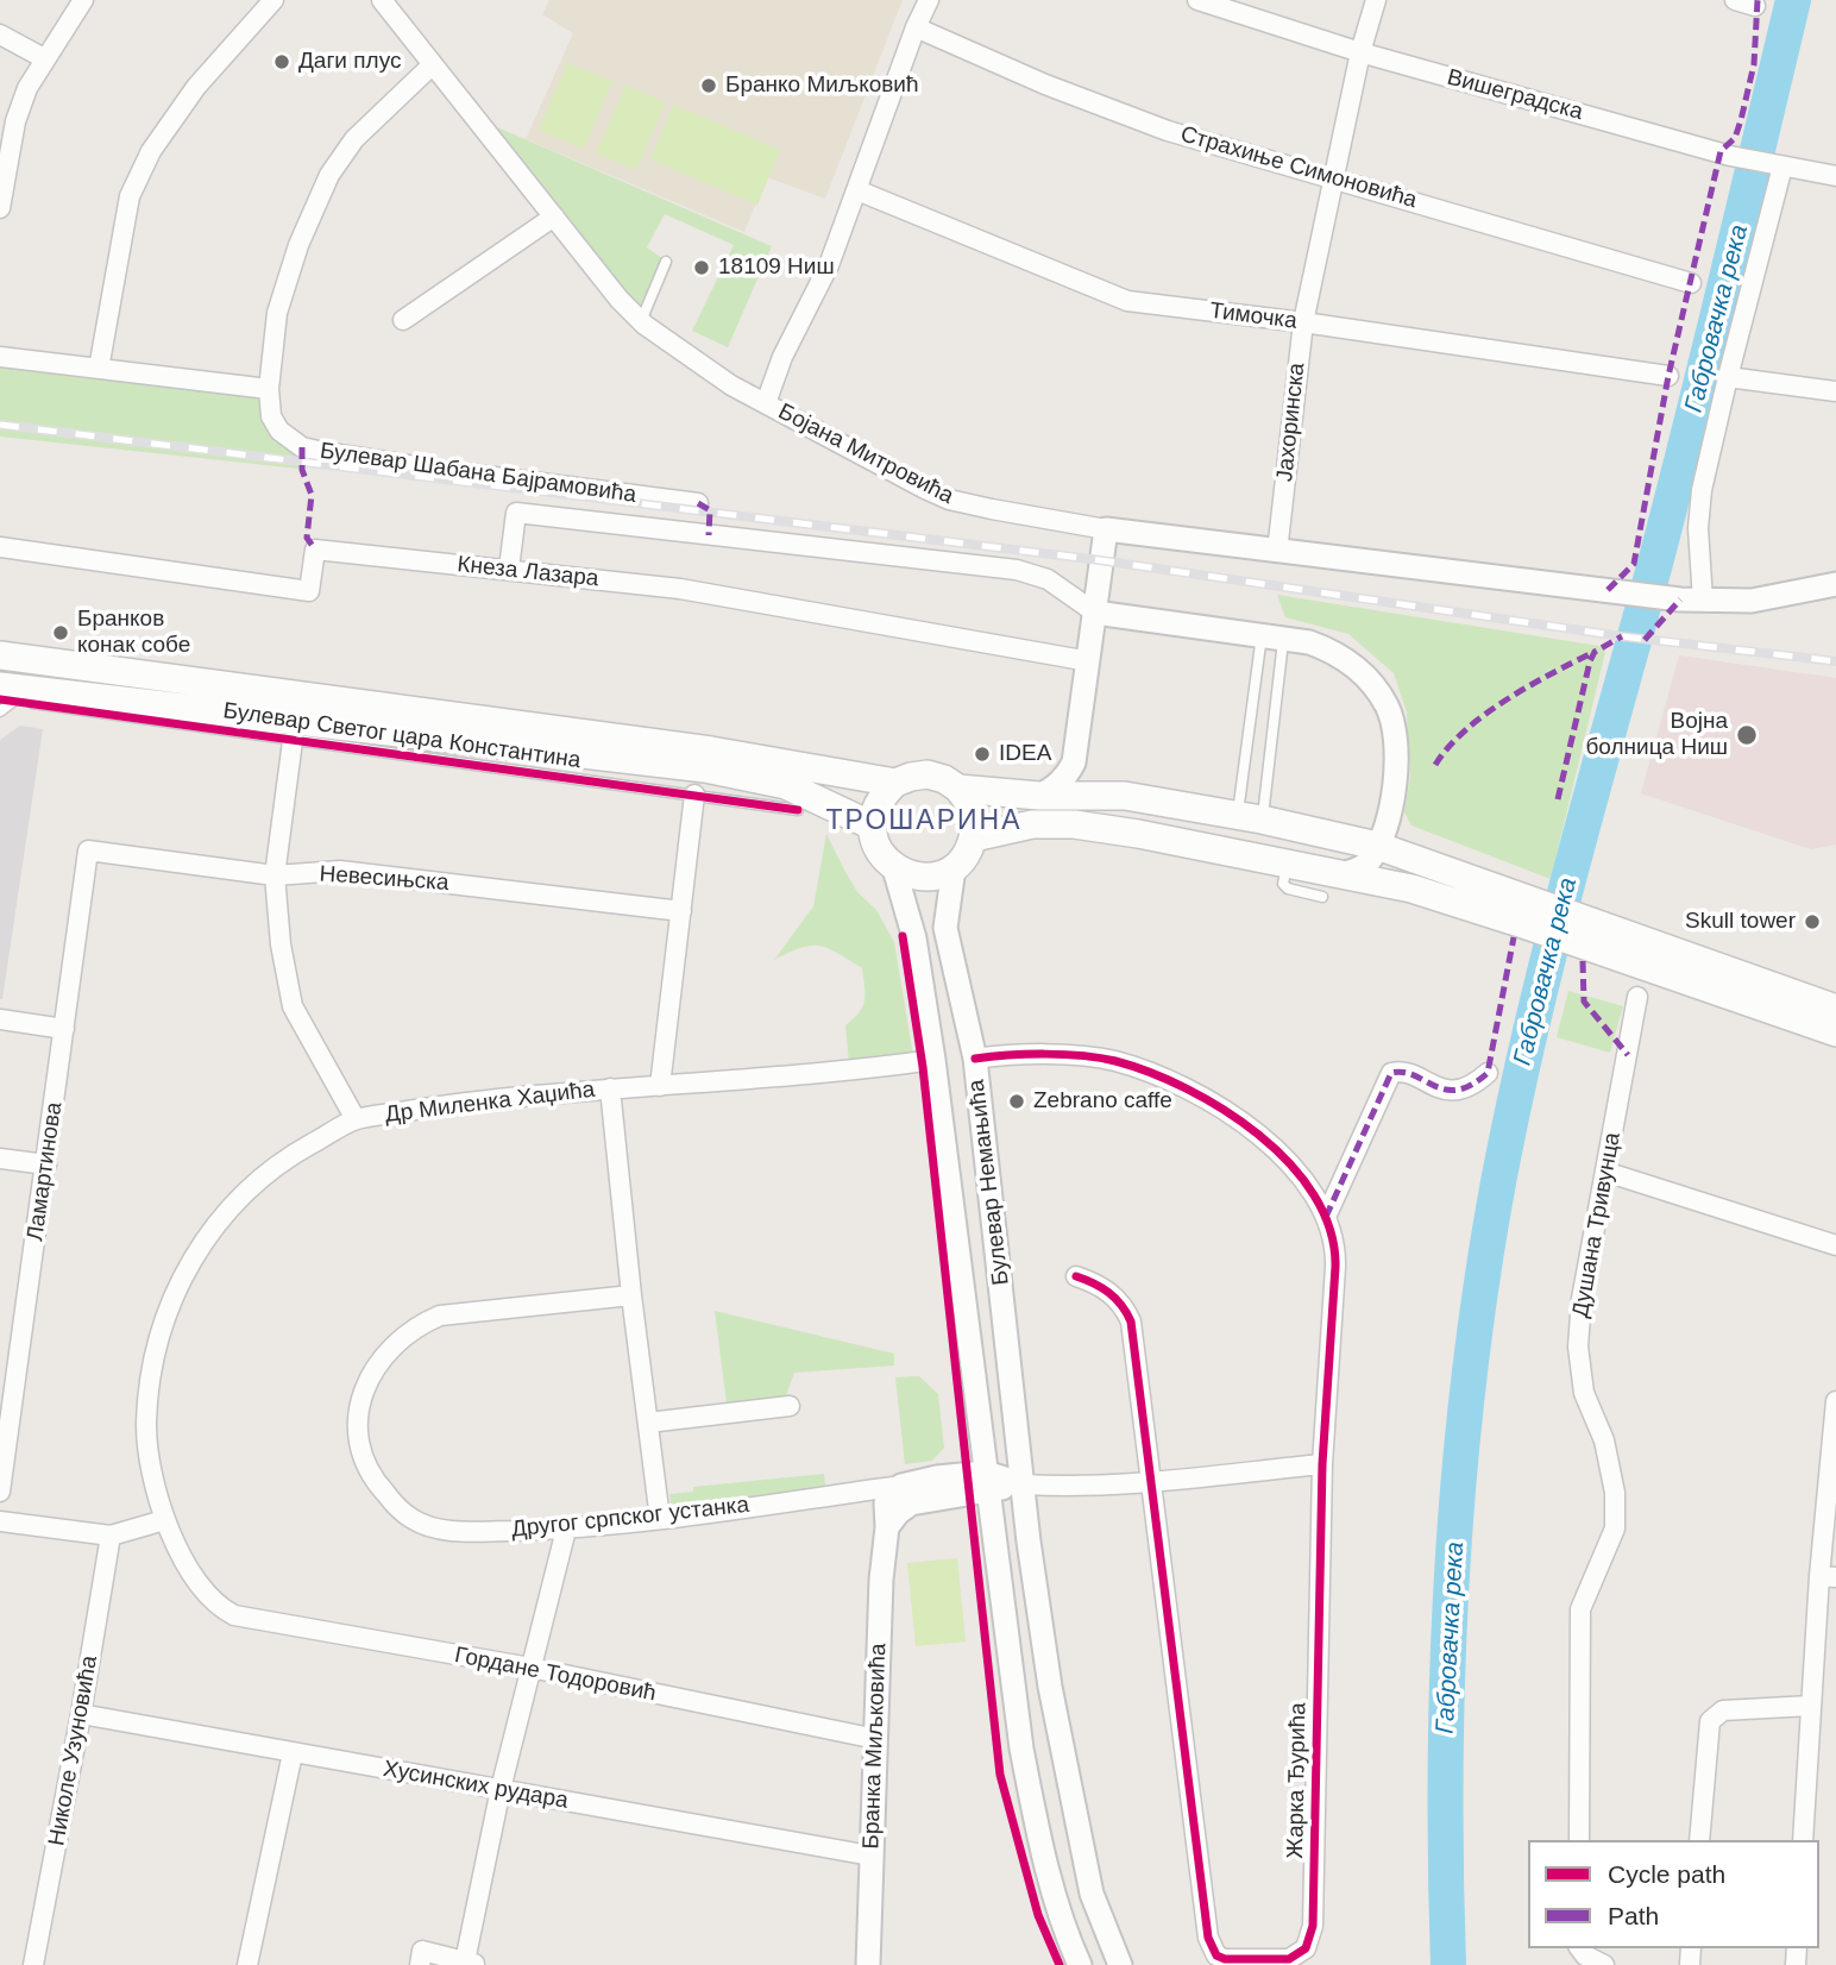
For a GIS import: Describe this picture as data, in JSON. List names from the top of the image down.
{
  "streets": {
    "main road": ["Булевар Светог цара Константина"],
    "street": [
      "Вишеградска",
      "Страхиње Симоновића",
      "Тимочка",
      "Јахоринска",
      "Бојана Митровића",
      "Булевар Шабана Бајрамовића",
      "Кнеза Лазара",
      "Невесињска",
      "Др Миленка Хаџића",
      "Ламартинова",
      "Булевар Немањића",
      "Душана Тривунца",
      "Другог српског устанка",
      "Гордане Тодоровић",
      "Бранка Миљковића",
      "Николе Узуновића",
      "Жарка Ђурића",
      "Хусинских рудара"
    ]
  },
  "crossings": [
    ["Вишеградска", "Јахоринска"],
    ["Страхиње Симоновића", "Јахоринска"],
    ["Тимочка", "Јахоринска"],
    ["Јахоринска", "Бојана Митровића"],
    ["Булевар Светог цара Константина", "Булевар Немањића"],
    ["Невесињска", "Ламартинова"],
    ["Др Миленка Хаџића", "Булевар Немањића"],
    ["Др Миленка Хаџића", "Гордане Тодоровић"],
    ["Булевар Немањића", "Жарка Ђурића"],
    ["Другог српског устанка", "Бранка Миљковића"],
    ["Гордане Тодоровић", "Бранка Миљковића"],
    ["Бранка Миљковића", "Хусинских рудара"],
    ["Николе Узуновића", "Хусинских рудара"]
  ],
  "districts": ["ТРОШАРИНА"],
  "water": ["Габровачка река"],
  "places": [
    "Даги плус",
    "Бранко Миљковић",
    "18109 Ниш",
    "Бранков конак собе",
    "Војна болница Ниш",
    "IDEA",
    "Skull tower",
    "Zebrano caffe"
  ],
  "legend": ["Cycle path", "Path"]
}
